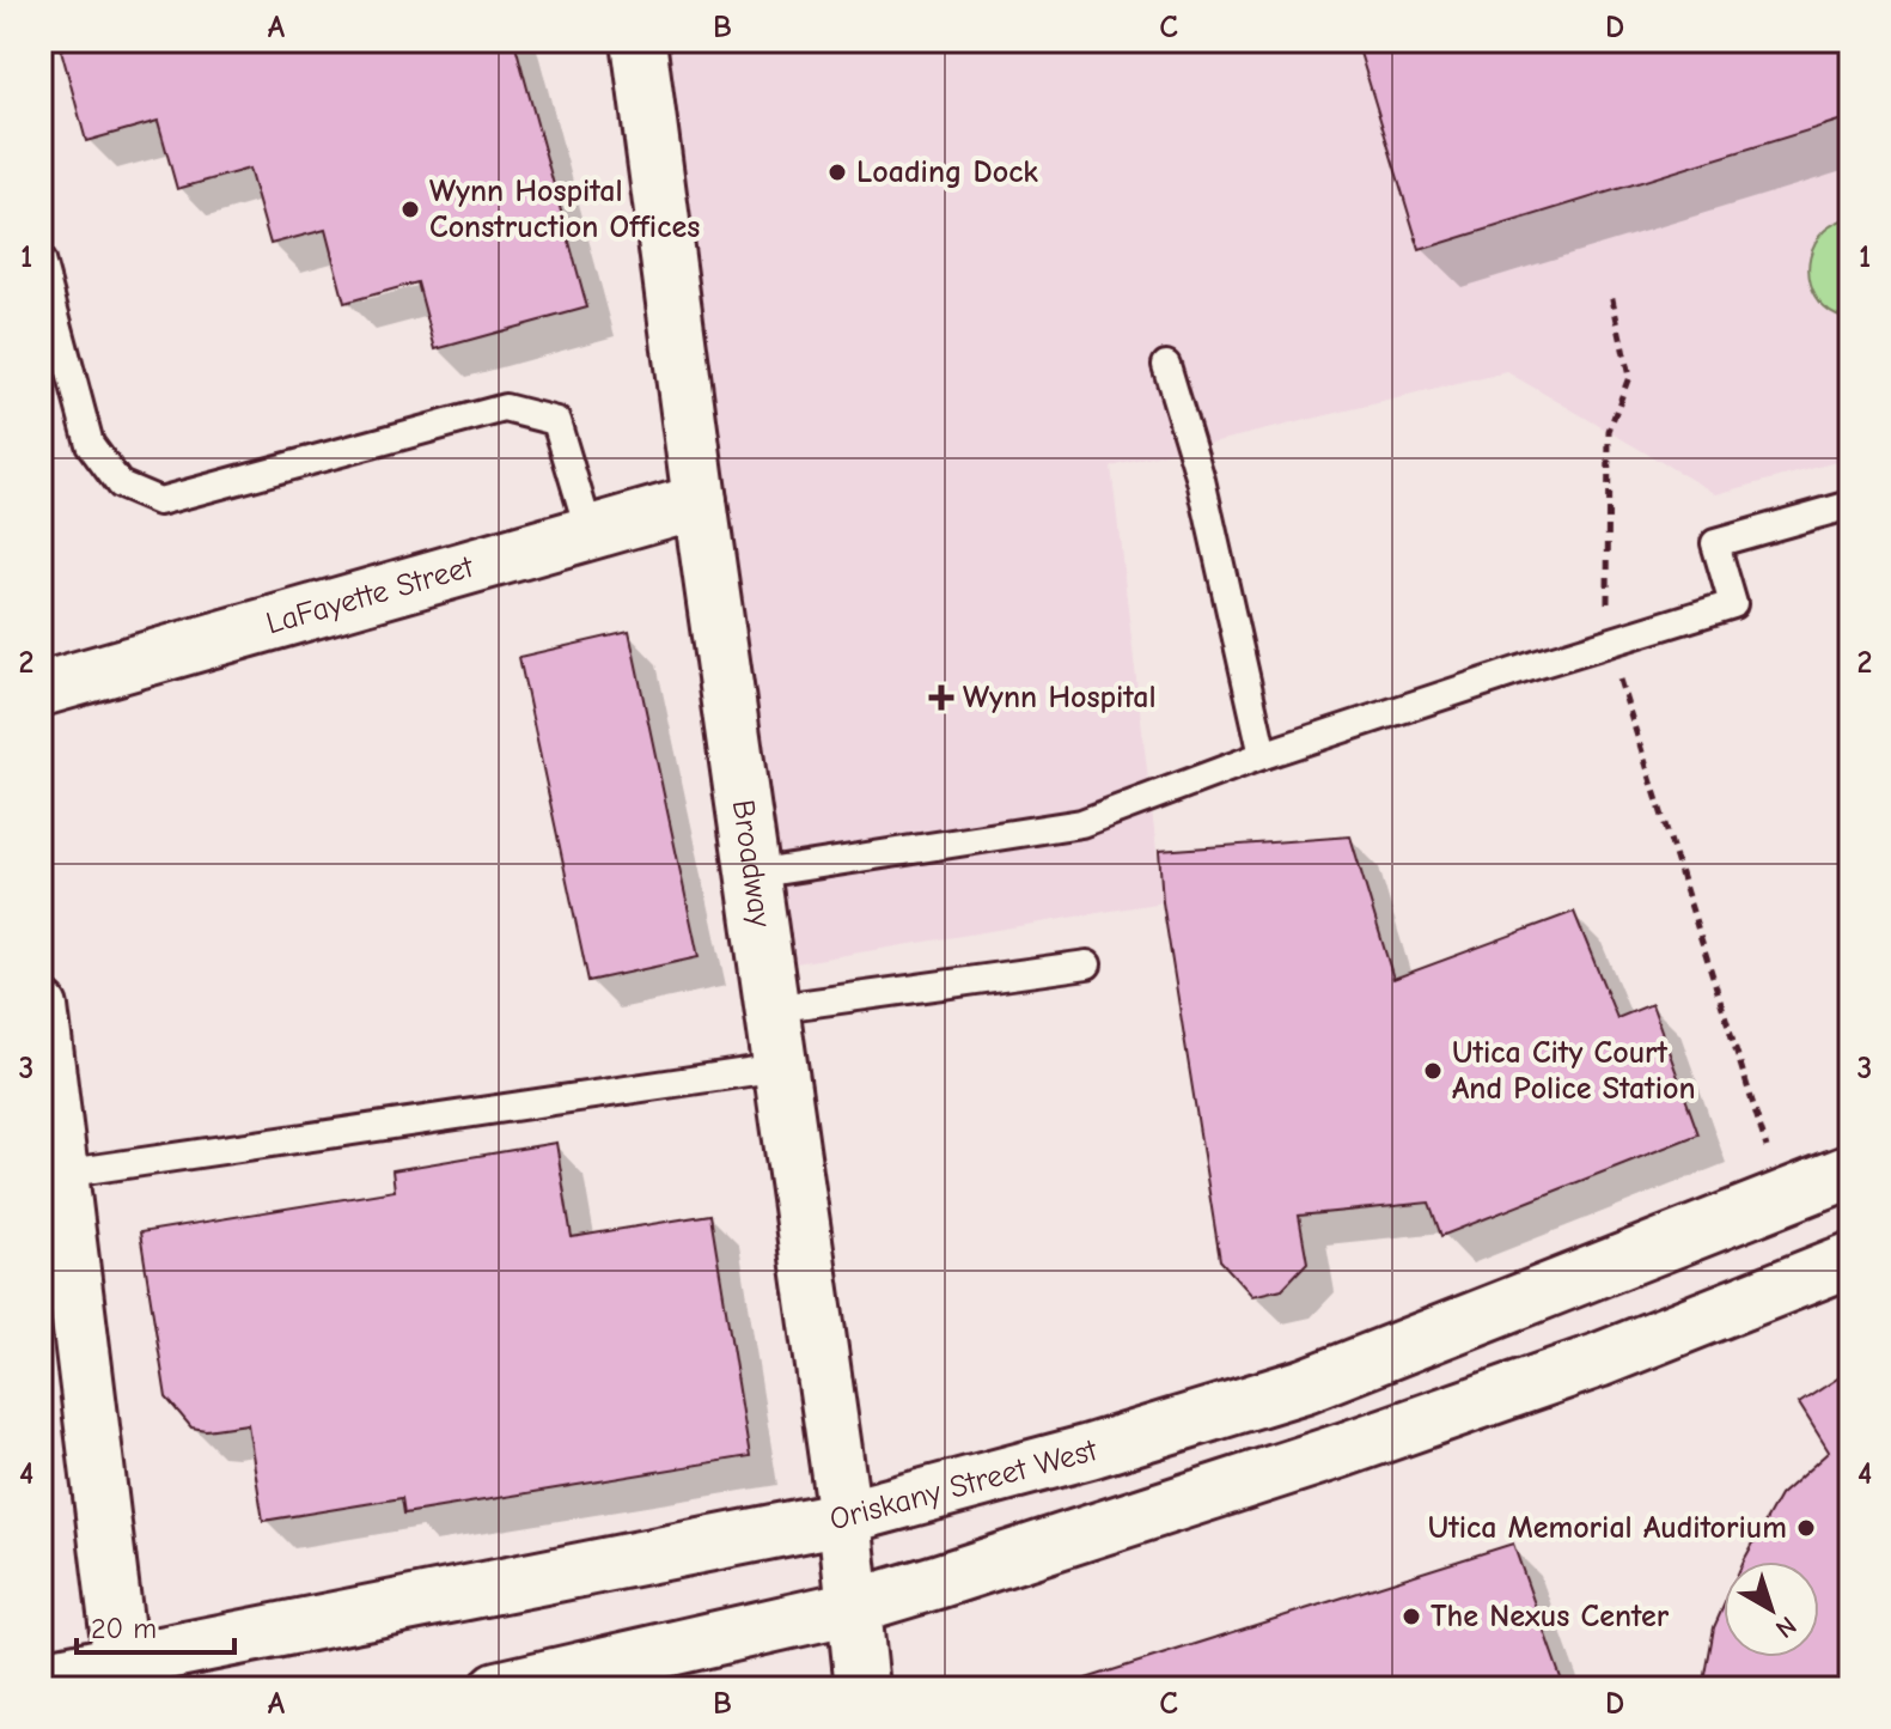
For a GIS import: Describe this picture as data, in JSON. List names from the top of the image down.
{
  "streets": {
    "main road": ["LaFayette Street", "Broadway", "Oriskany Street West"]
  },
  "crossings": [
    ["LaFayette Street", "Broadway"],
    ["Broadway", "Oriskany Street West"]
  ],
  "places": {
    "other": [
      "Loading Dock",
      "Wynn Hospital Construction Offices",
      "Utica City Court And Police Station",
      "Utica Memorial Auditorium",
      "The Nexus Center"
    ],
    "health": ["Wynn Hospital"]
  },
  "scale_bar": "20 m",
  "north": "bottom right",
  "grid": {
    "columns": [
      "A",
      "B",
      "C",
      "D"
    ],
    "rows": [
      "1",
      "2",
      "3",
      "4"
    ]
  }
}
